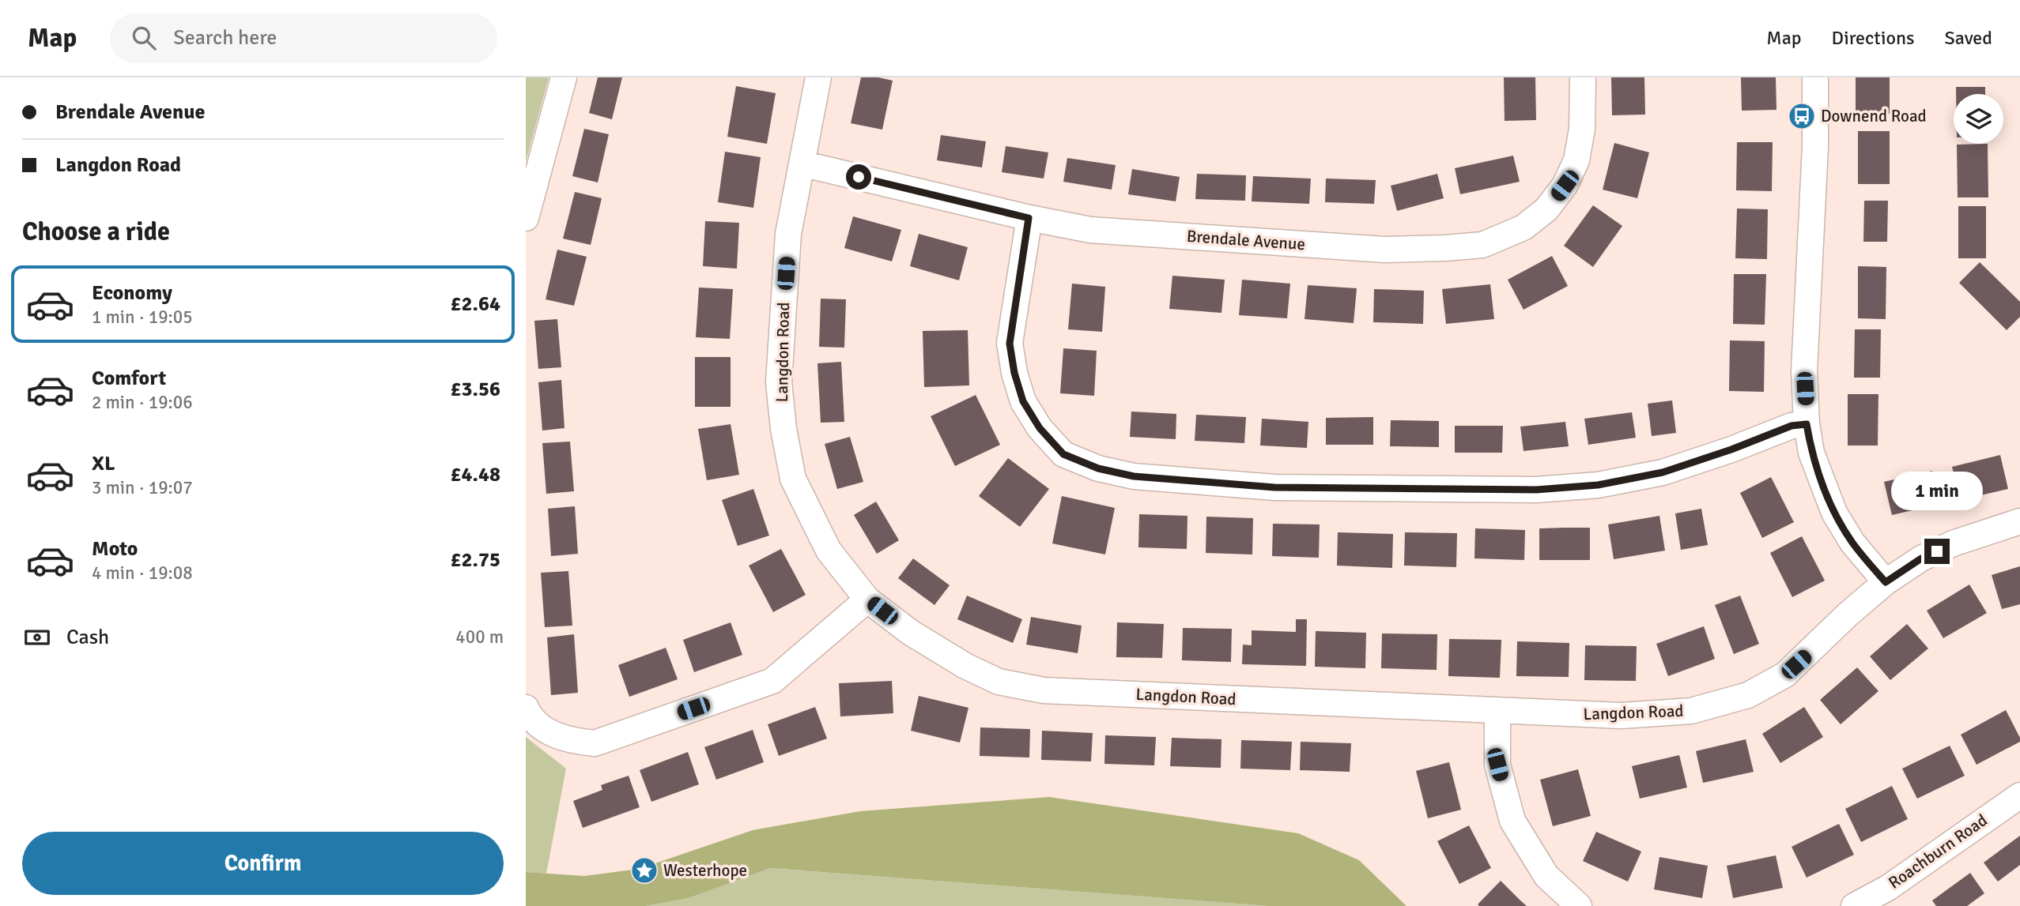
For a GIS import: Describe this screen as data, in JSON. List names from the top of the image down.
{
  "streets": {
    "street": ["Brendale Avenue", "Langdon Road", "Roachburn Road"]
  },
  "crossings": [
    ["Brendale Avenue", "Langdon Road"]
  ],
  "places": {
    "bus stop": ["Downend Road"],
    "place": ["Westerhope"]
  },
  "page": {
    "header": "Map",
    "search": "Search here",
    "nav": ["Map", "Directions", "Saved"],
    "banner": ["Brendale Avenue", "Langdon Road"],
    "heading": "Choose a ride",
    "list": [
      {
        "name": "Economy",
        "note": "1 min · 19:05",
        "value": "£2.64"
      },
      {
        "name": "Comfort",
        "note": "2 min · 19:06",
        "value": "£3.56"
      },
      {
        "name": "XL",
        "note": "3 min · 19:07",
        "value": "£4.48"
      },
      {
        "name": "Moto",
        "note": "4 min · 19:08",
        "value": "£2.75"
      }
    ],
    "bubble": "1 min",
    "pay": ["Cash", "400 m"],
    "buttons": "Confirm"
  }
}
